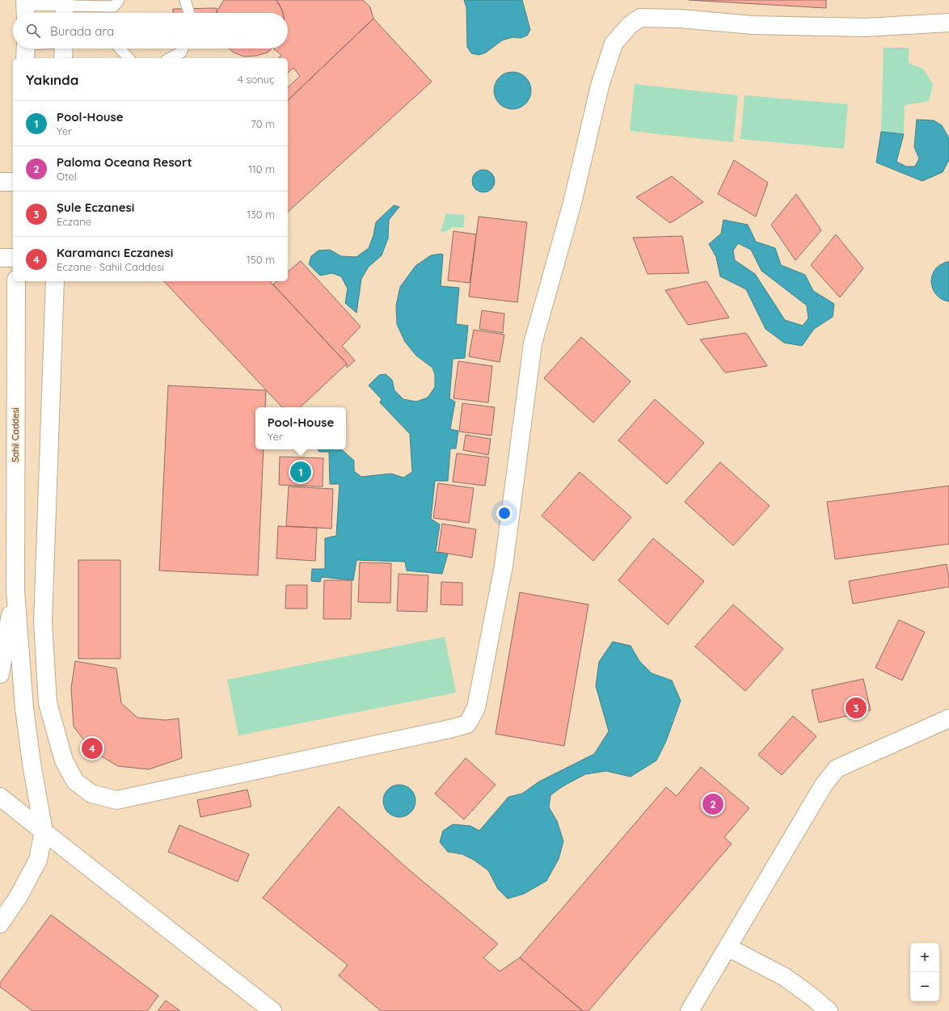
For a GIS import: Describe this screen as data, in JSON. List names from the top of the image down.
{
  "streets": {
    "street": ["Sahil Caddesi"]
  },
  "page": {
    "search": "Burada ara",
    "heading": ["Yakında", "4 sonuç"],
    "list": [
      {
        "mark": "1",
        "name": "Pool-House",
        "note": "Yer",
        "value": "70 m"
      },
      {
        "mark": "2",
        "name": "Paloma Oceana Resort",
        "note": "Otel",
        "value": "110 m"
      },
      {
        "mark": "3",
        "name": "Şule Eczanesi",
        "note": "Eczane",
        "value": "130 m"
      },
      {
        "mark": "4",
        "name": "Karamancı Eczanesi",
        "note": "Eczane · Sahil Caddesi",
        "value": "150 m"
      }
    ],
    "popup": ["Pool-House", "Yer"],
    "pins": [
      "1",
      "3",
      "4",
      "2"
    ],
    "map_buttons": ["+", "−"]
  }
}
